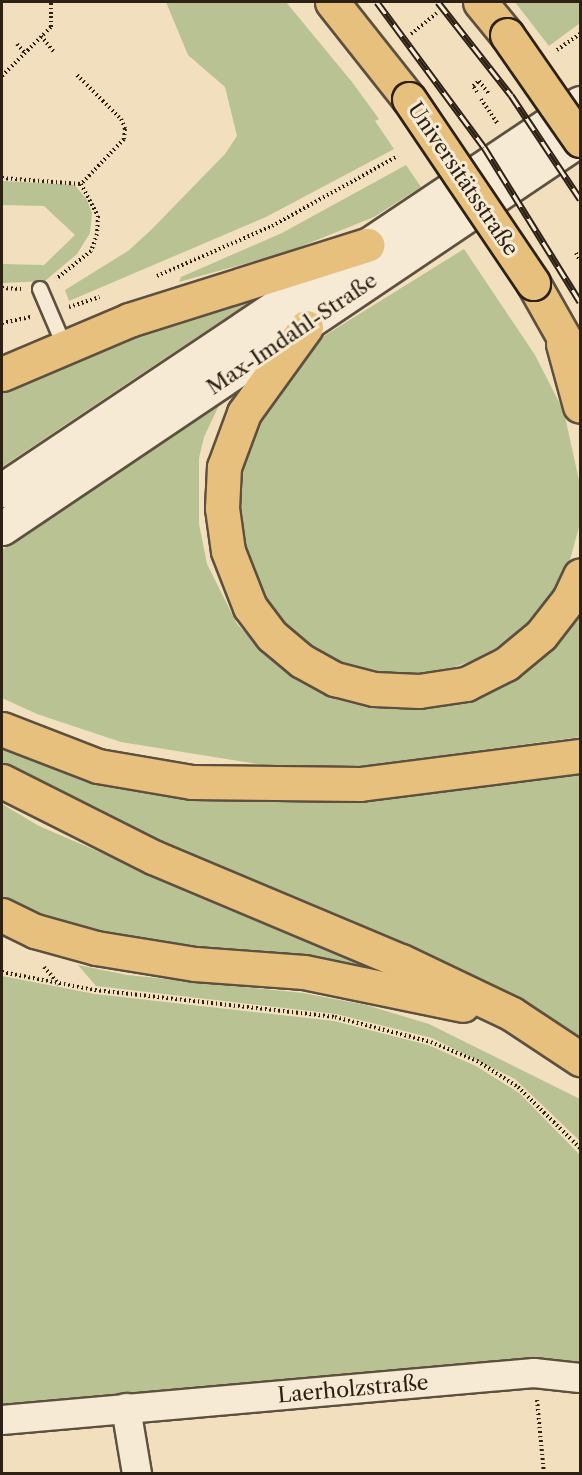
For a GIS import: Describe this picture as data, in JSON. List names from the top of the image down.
{
  "streets": {
    "highway": ["Universitätsstraße"],
    "street": ["Max-Imdahl-Straße", "Laerholzstraße"]
  }
}
